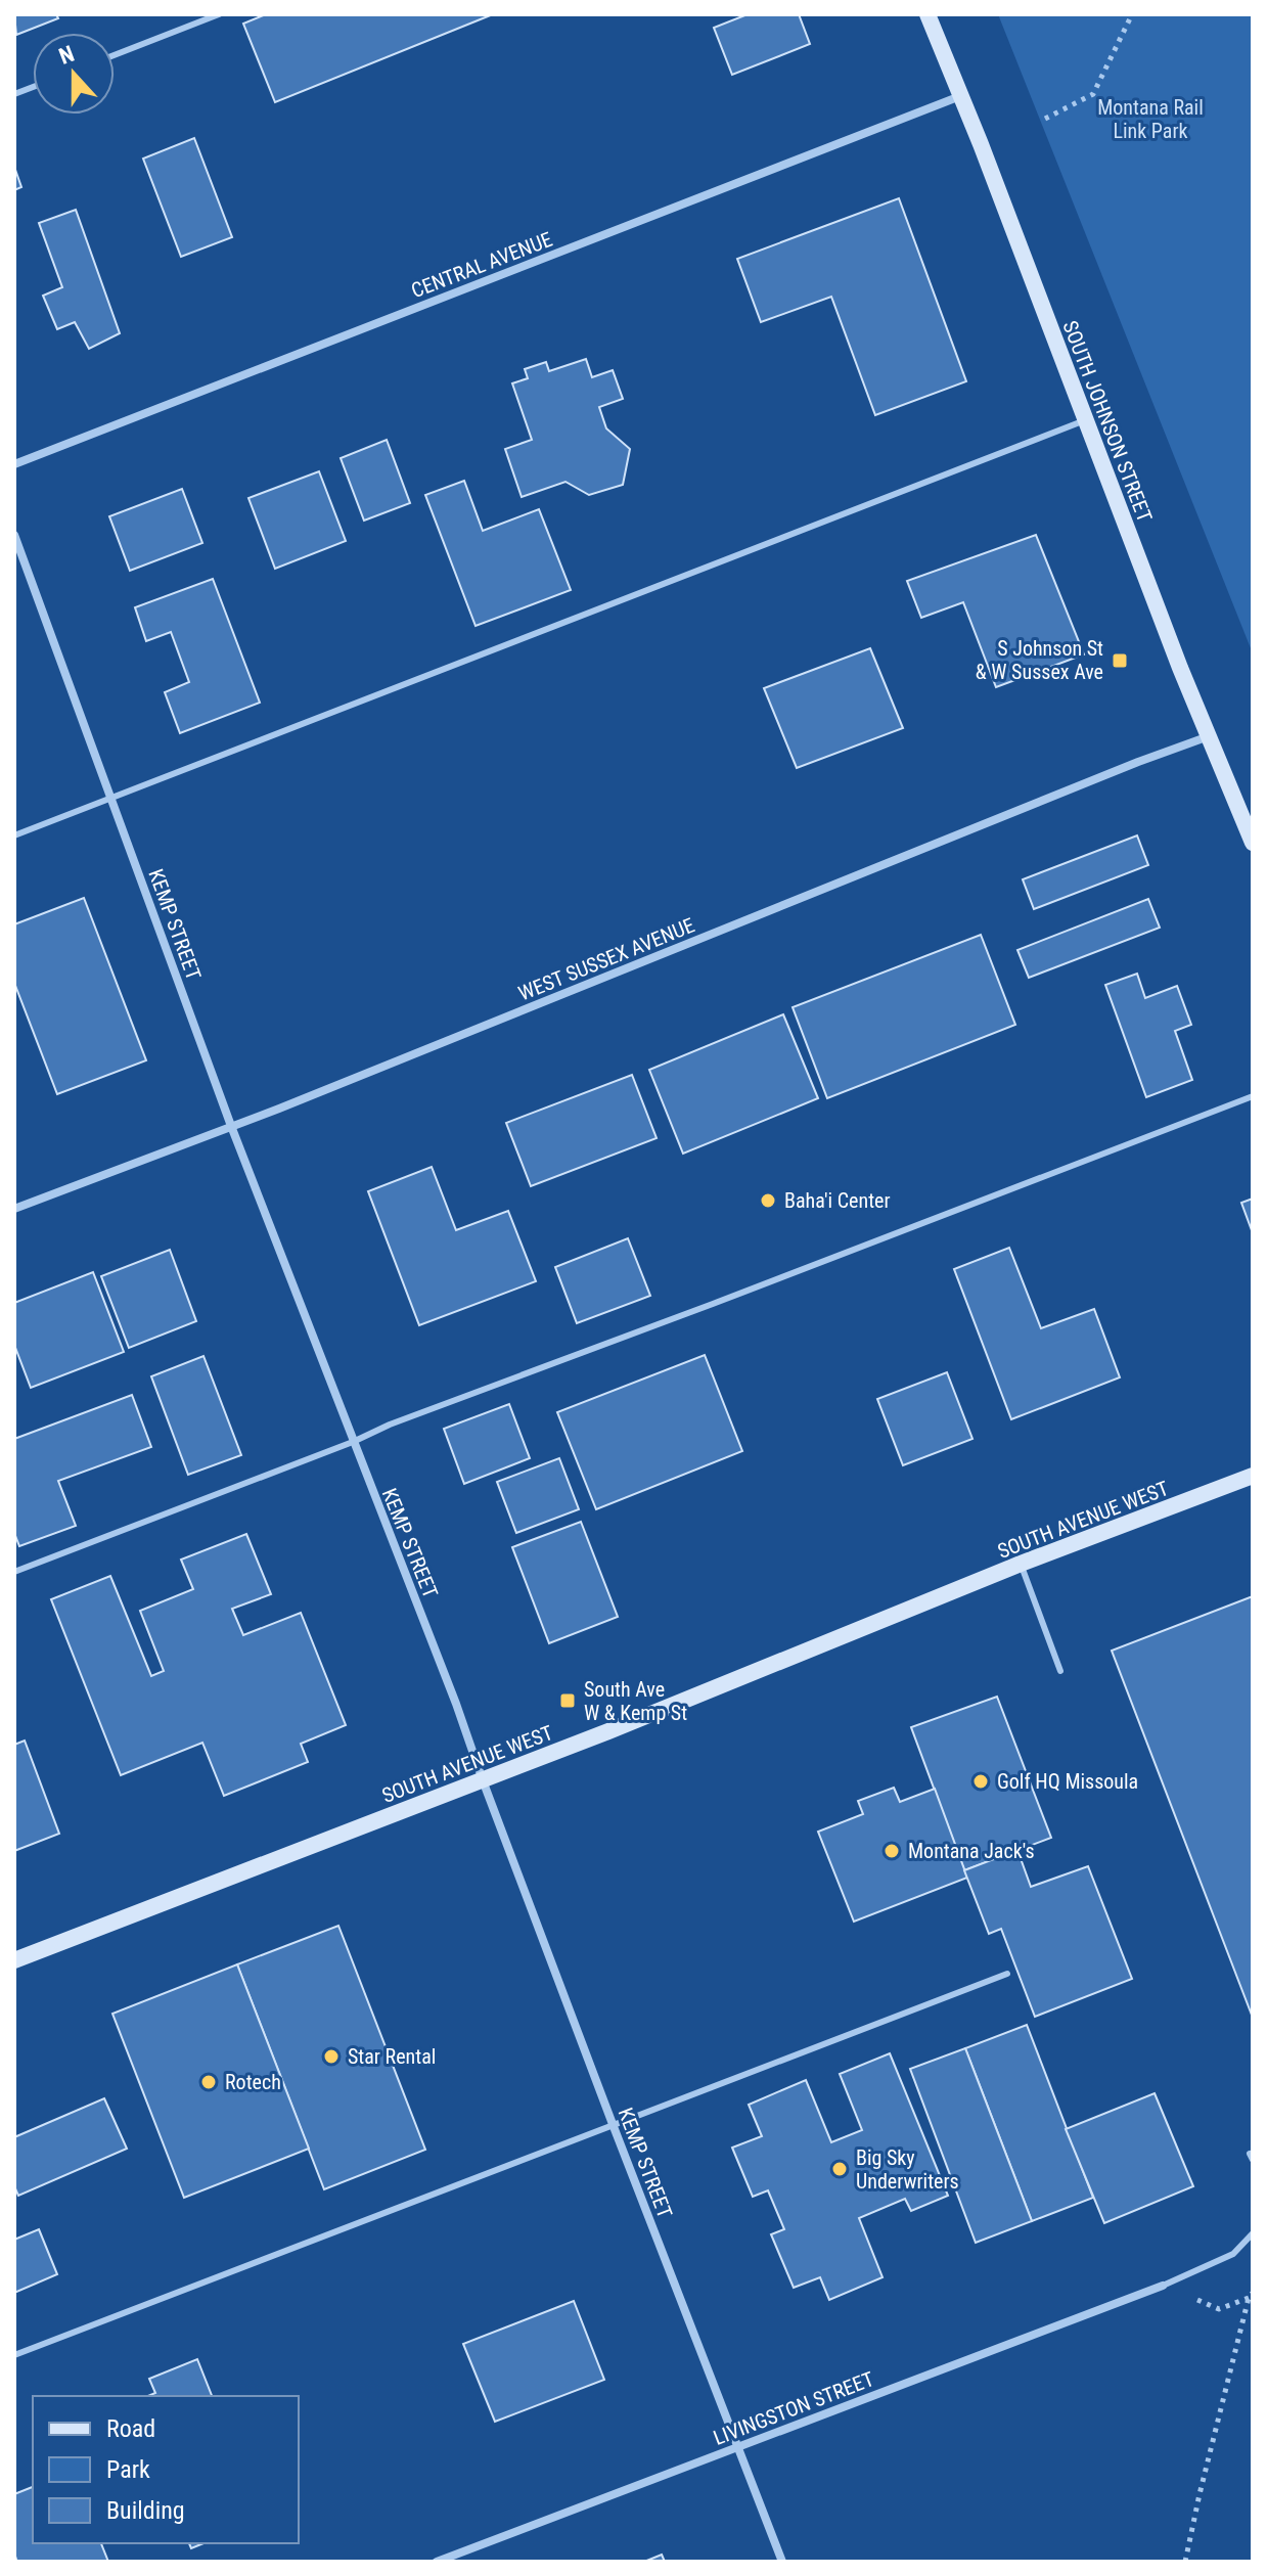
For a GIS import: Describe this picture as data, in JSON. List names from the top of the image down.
{
  "streets": {
    "street": [
      "CENTRAL AVENUE",
      "SOUTH JOHNSON STREET",
      "KEMP STREET",
      "WEST SUSSEX AVENUE",
      "SOUTH AVENUE WEST",
      "LIVINGSTON STREET"
    ]
  },
  "crossings": [
    ["CENTRAL AVENUE", "SOUTH JOHNSON STREET"],
    ["SOUTH JOHNSON STREET", "WEST SUSSEX AVENUE"],
    ["KEMP STREET", "WEST SUSSEX AVENUE"],
    ["KEMP STREET", "SOUTH AVENUE WEST"],
    ["KEMP STREET", "LIVINGSTON STREET"]
  ],
  "parks": ["Montana Rail Link Park"],
  "places": {
    "transit": ["S Johnson St & W Sussex Ave", "South Ave W & Kemp St"],
    "other": [
      "Baha'i Center",
      "Golf HQ Missoula",
      "Montana Jack's",
      "Star Rental",
      "Rotech",
      "Big Sky Underwriters"
    ]
  },
  "legend": ["Road", "Park", "Building"],
  "north": "top"
}
